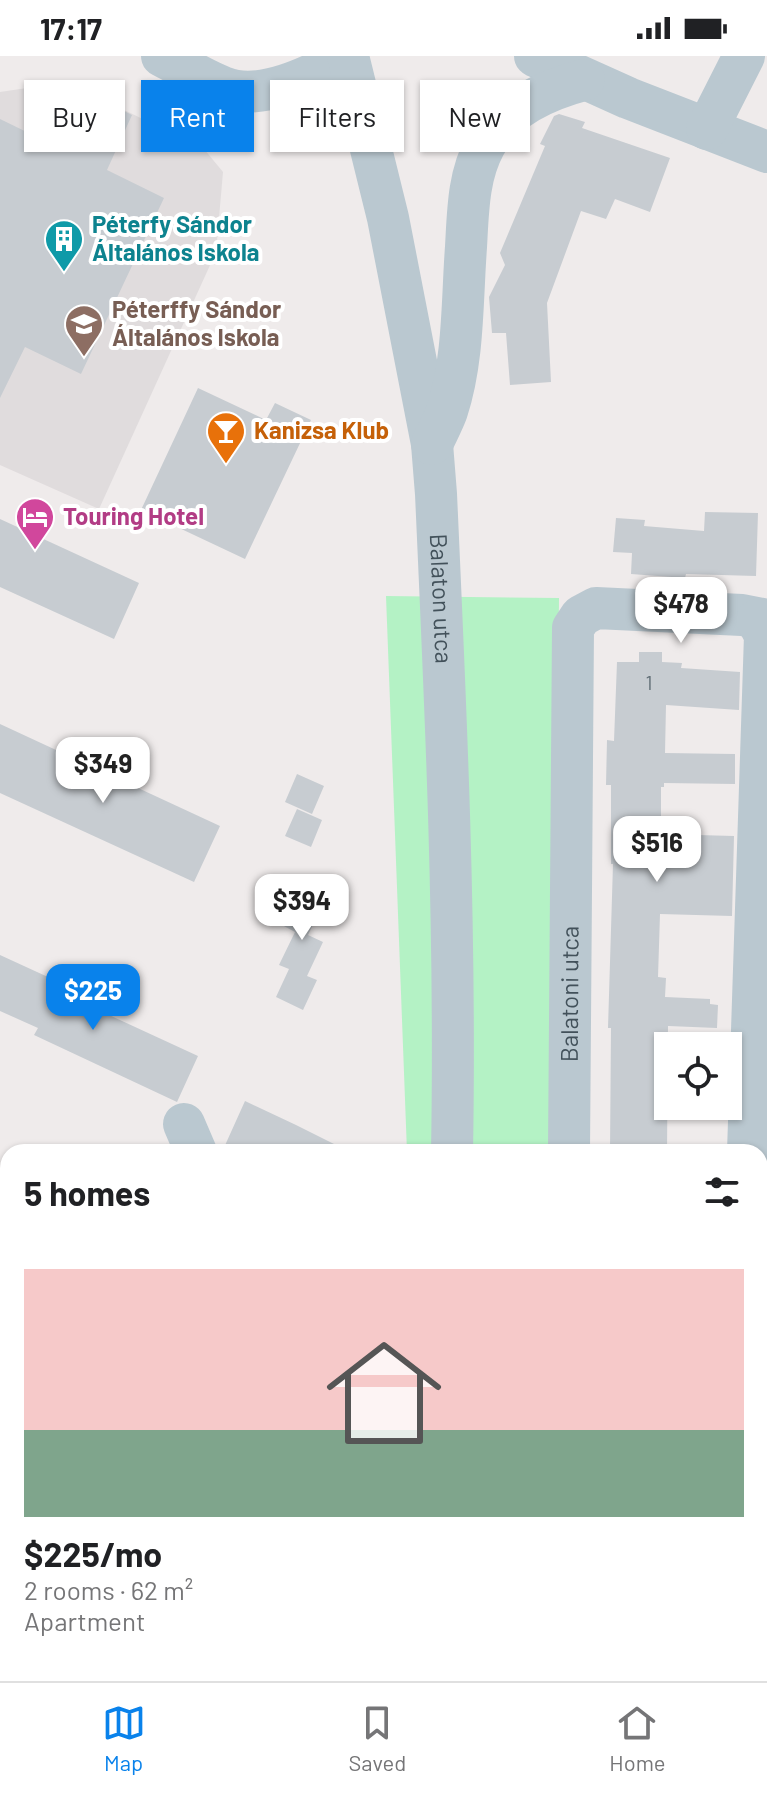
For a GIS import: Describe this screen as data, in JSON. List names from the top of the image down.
{
  "streets": {
    "street": ["Balaton utca", "Balatoni utca"]
  },
  "places": {
    "building": ["Péterfy Sándor Általános Iskola"],
    "school or university": ["Péterffy Sándor Általános Iskola"],
    "bar": ["Kanizsa Klub"],
    "hotel": ["Touring Hotel"]
  },
  "house_numbers": ["1"],
  "page": {
    "status": "17:17",
    "chip": [
      "Buy",
      "Rent",
      "Filters",
      "New"
    ],
    "price": [
      "$478",
      "$349",
      "$516",
      "$394",
      "$225"
    ],
    "heading": "5 homes",
    "list": [
      {
        "name": "$225/mo",
        "note": "2 rooms · 62 m² · Apartment"
      }
    ],
    "tabs": ["Map", "Saved", "Home"]
  }
}
